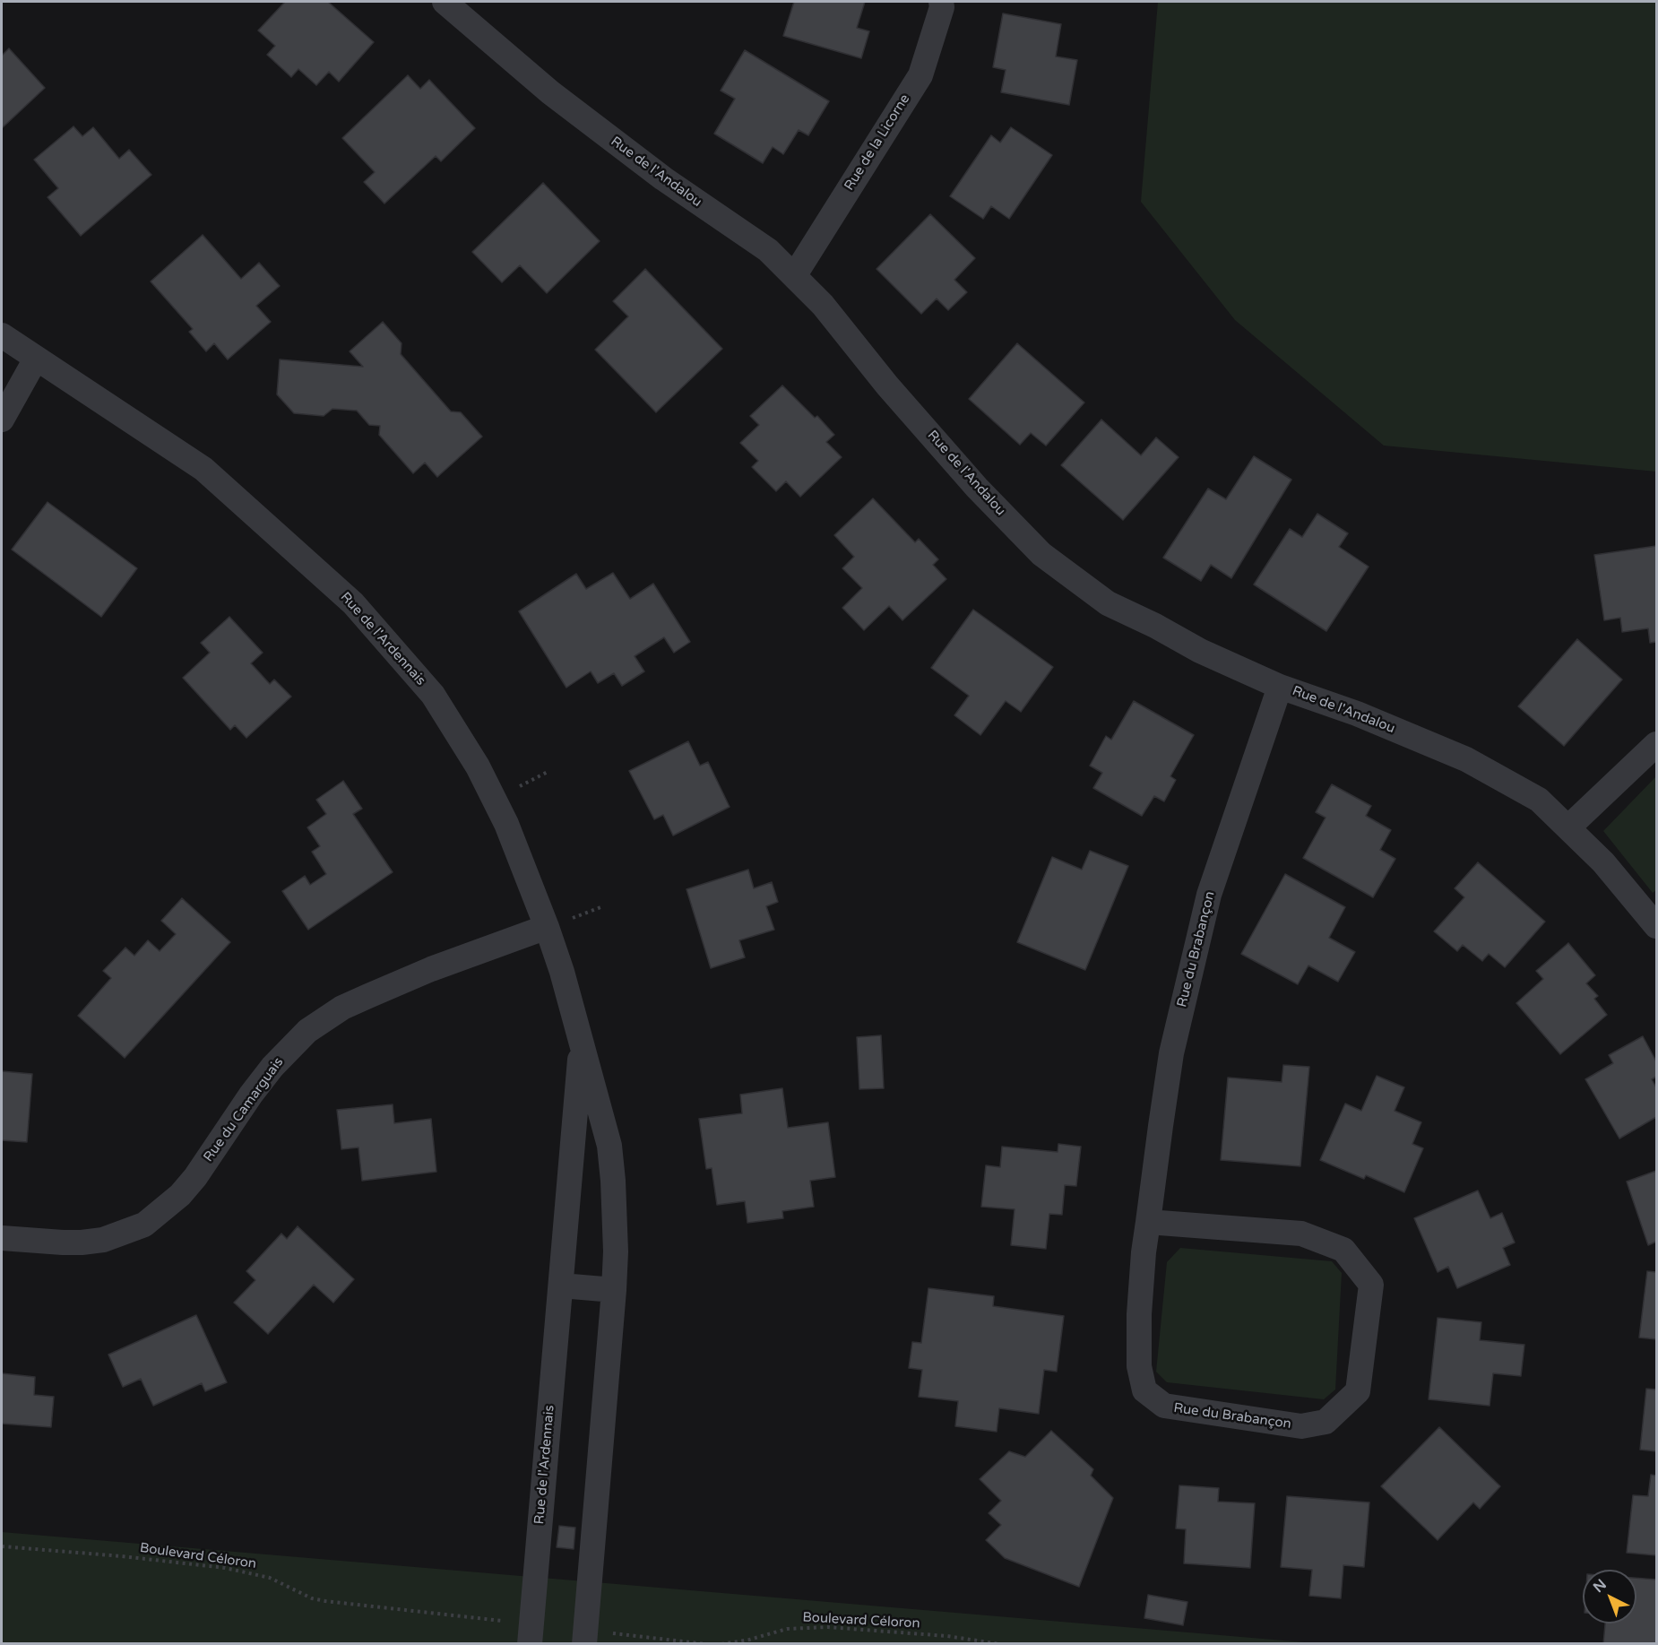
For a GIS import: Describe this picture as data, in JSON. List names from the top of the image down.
{
  "streets": {
    "street": [
      "Rue de la Licorne",
      "Rue de l'Andalou",
      "Rue de l'Ardennais",
      "Rue du Brabançon",
      "Rue du Camarguais"
    ],
    "path": ["Boulevard Céloron"]
  },
  "crossings": [
    ["Rue de la Licorne", "Rue de l'Andalou"],
    ["Rue de l'Andalou", "Rue du Brabançon"],
    ["Rue de l'Ardennais", "Rue du Camarguais"]
  ],
  "north": "top left"
}
